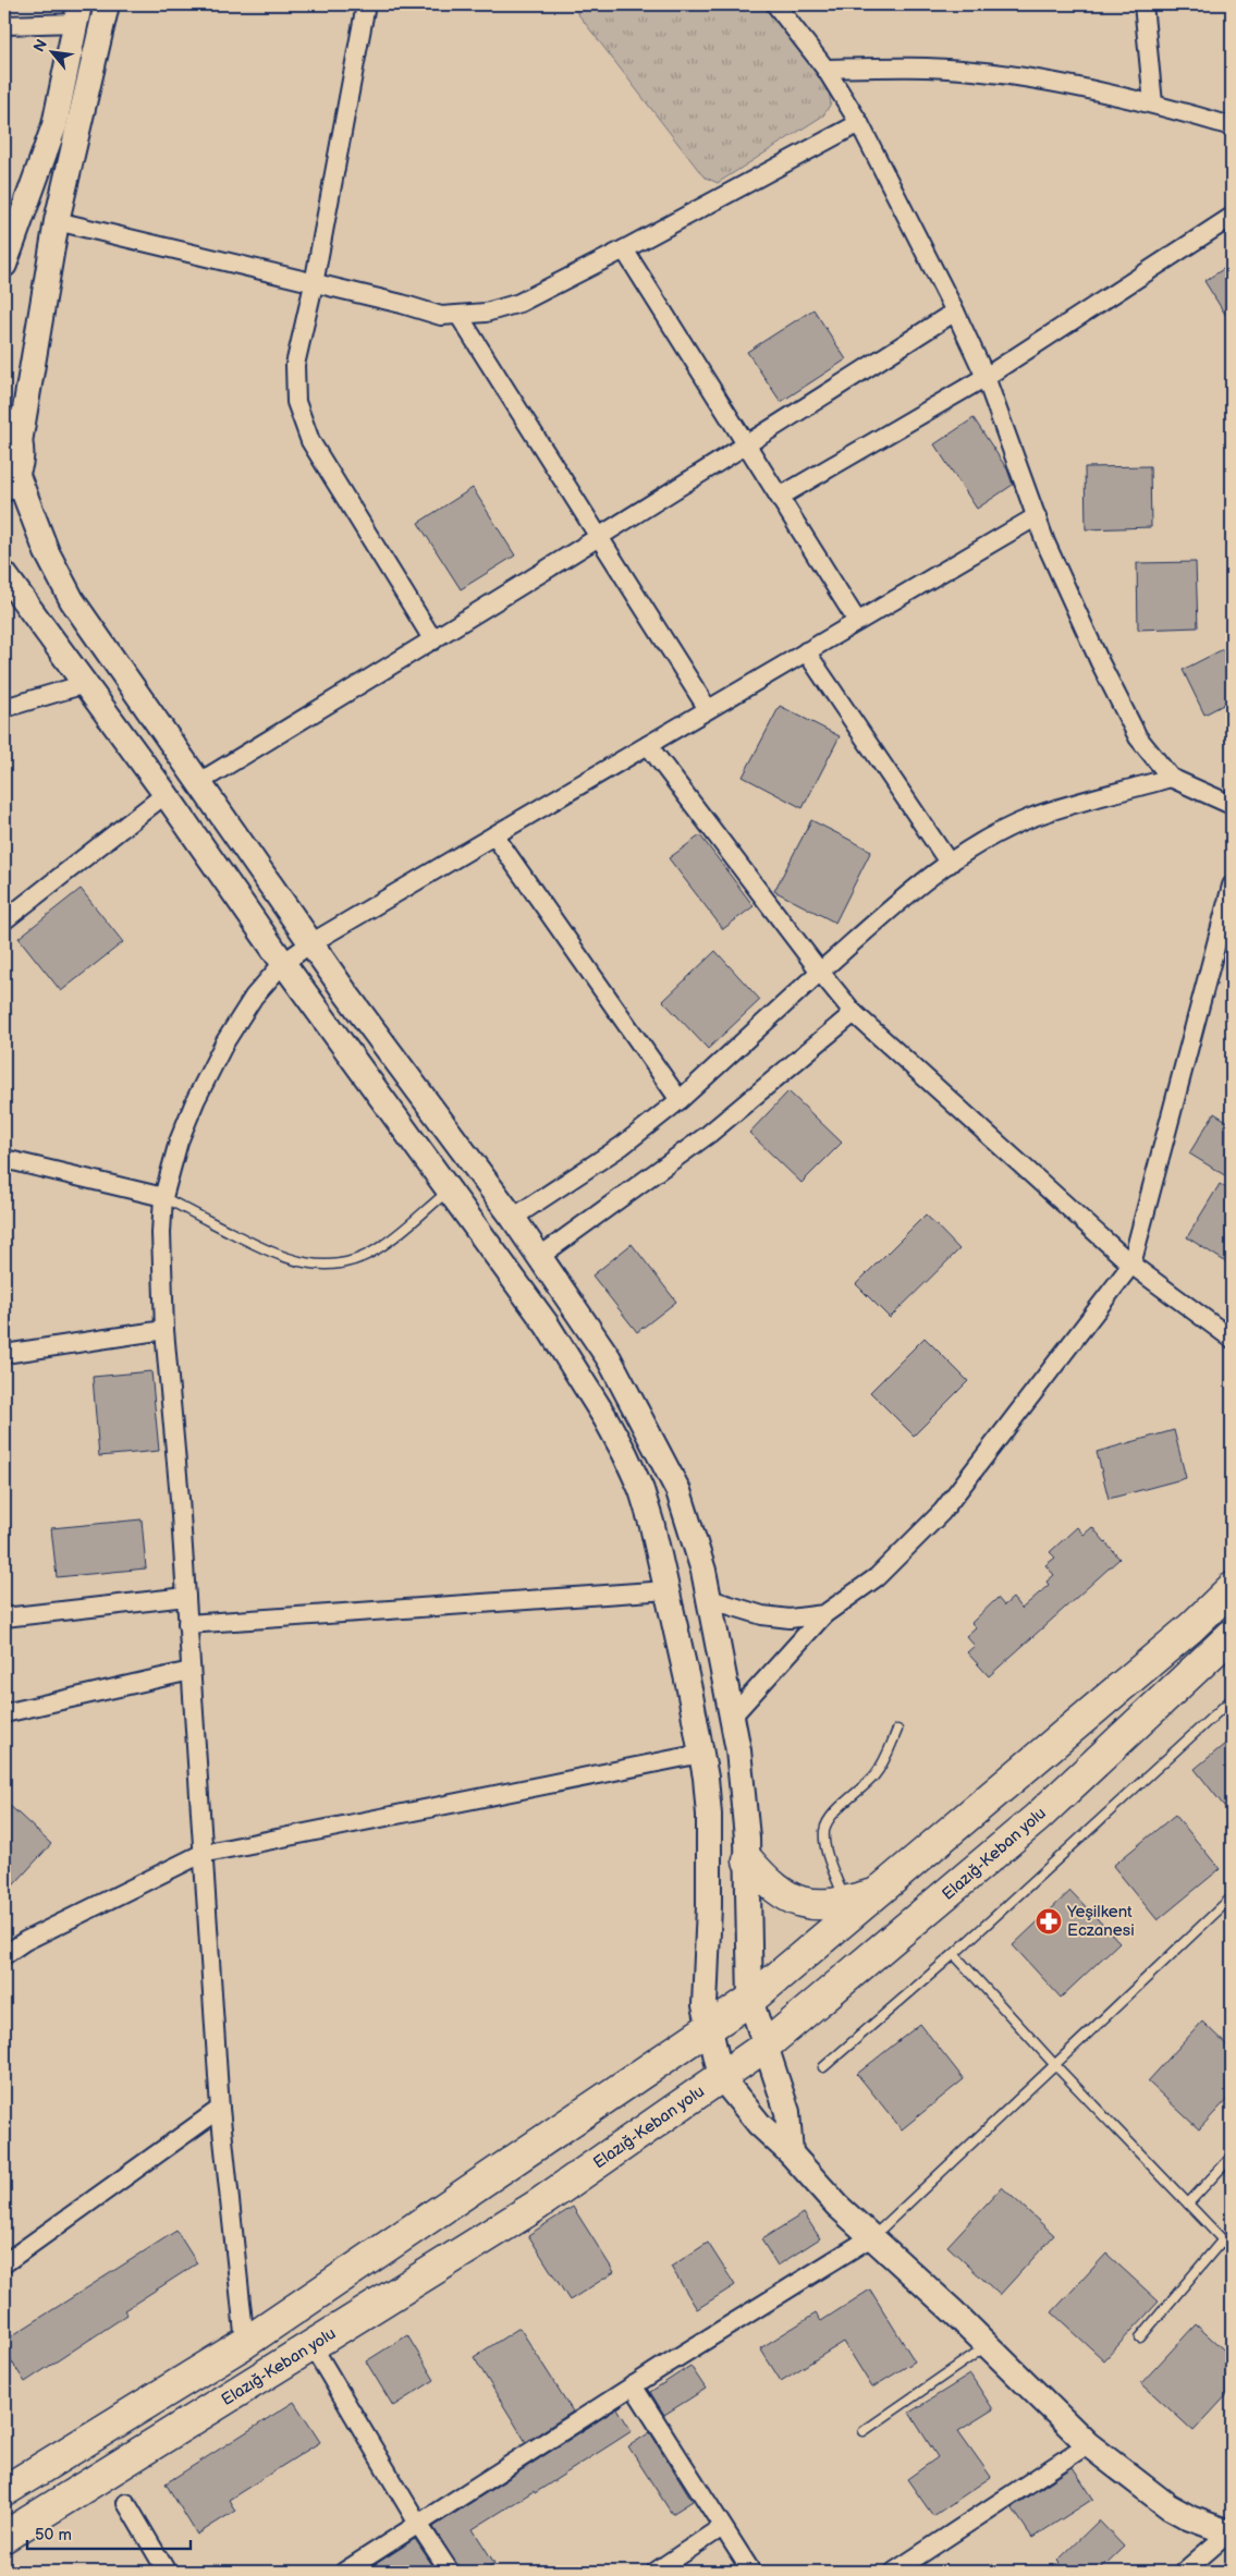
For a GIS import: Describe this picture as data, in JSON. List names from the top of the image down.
{
  "streets": {
    "highway": ["Elazığ-Keban yolu"]
  },
  "places": {
    "pharmacy": ["Yeşilkent Eczanesi"]
  },
  "scale_bar": "50 m",
  "north": "top left"
}
